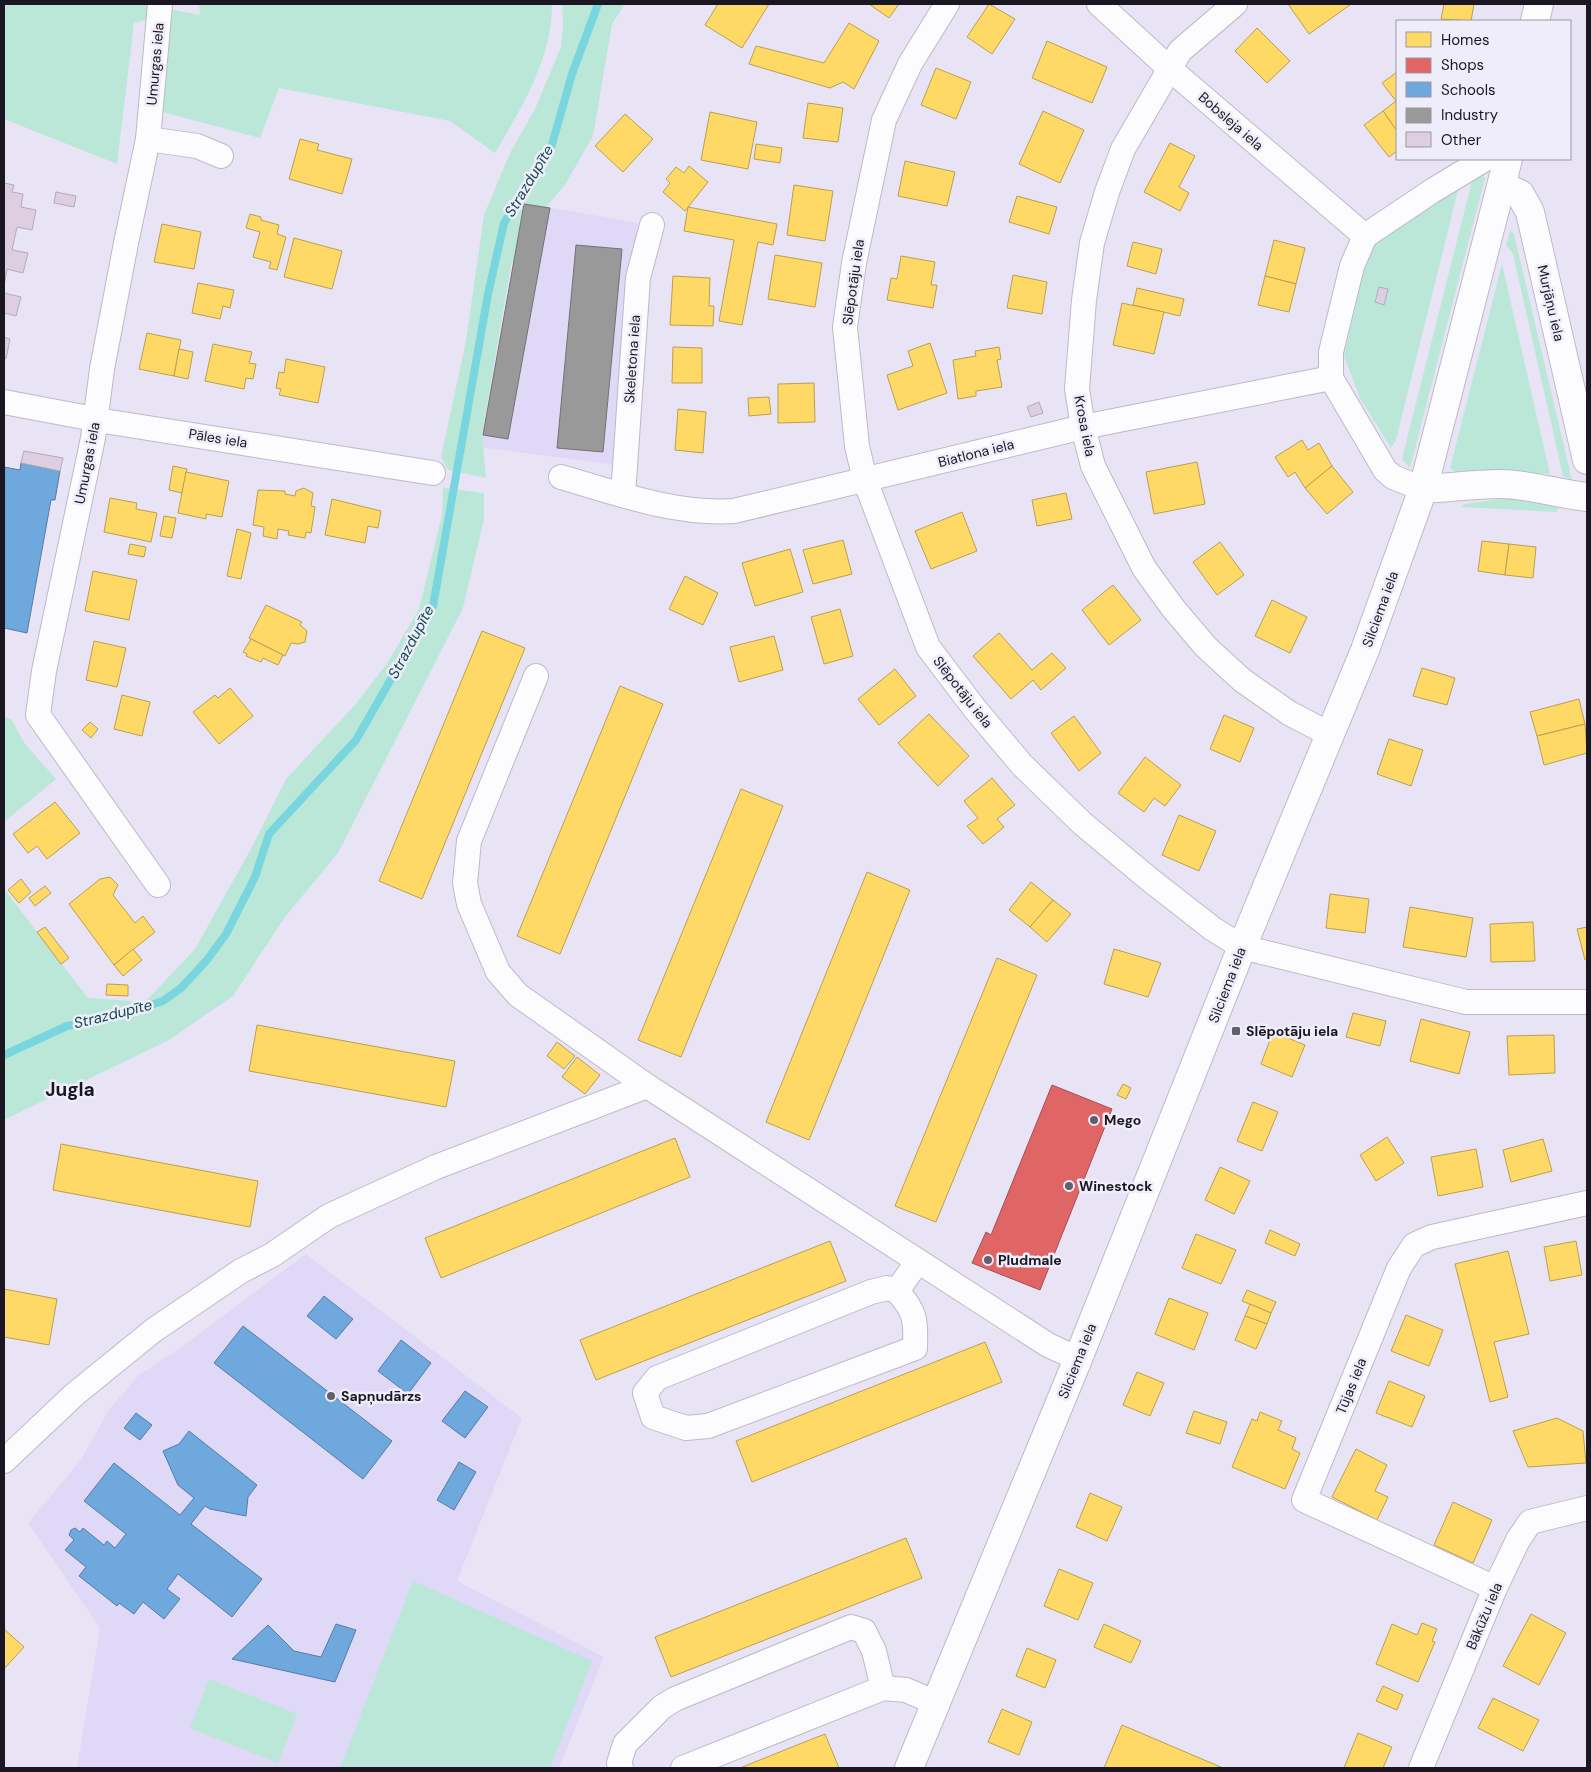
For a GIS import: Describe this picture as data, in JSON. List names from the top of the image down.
{
  "streets": {
    "street": [
      "Umurgas iela",
      "Bobsleja iela",
      "Slēpotāju iela",
      "Murjāņu iela",
      "Skeletona iela",
      "Krosa iela",
      "Pāles iela",
      "Biatlona iela",
      "Silciema iela",
      "Tūjas iela",
      "Bākūžu iela"
    ]
  },
  "crossings": [
    ["Umurgas iela", "Pāles iela"],
    ["Bobsleja iela", "Krosa iela"],
    ["Slēpotāju iela", "Biatlona iela"],
    ["Slēpotāju iela", "Silciema iela"],
    ["Murjāņu iela", "Silciema iela"],
    ["Skeletona iela", "Biatlona iela"],
    ["Krosa iela", "Biatlona iela"],
    ["Krosa iela", "Silciema iela"],
    ["Tūjas iela", "Bākūžu iela"]
  ],
  "districts": ["Jugla"],
  "water": ["Strazdupīte"],
  "places": {
    "transit": ["Slēpotāju iela"],
    "other": [
      "Mego",
      "Winestock",
      "Pludmale",
      "Sapņudārzs"
    ]
  },
  "legend": [
    "Homes",
    "Shops",
    "Schools",
    "Industry",
    "Other"
  ]
}
